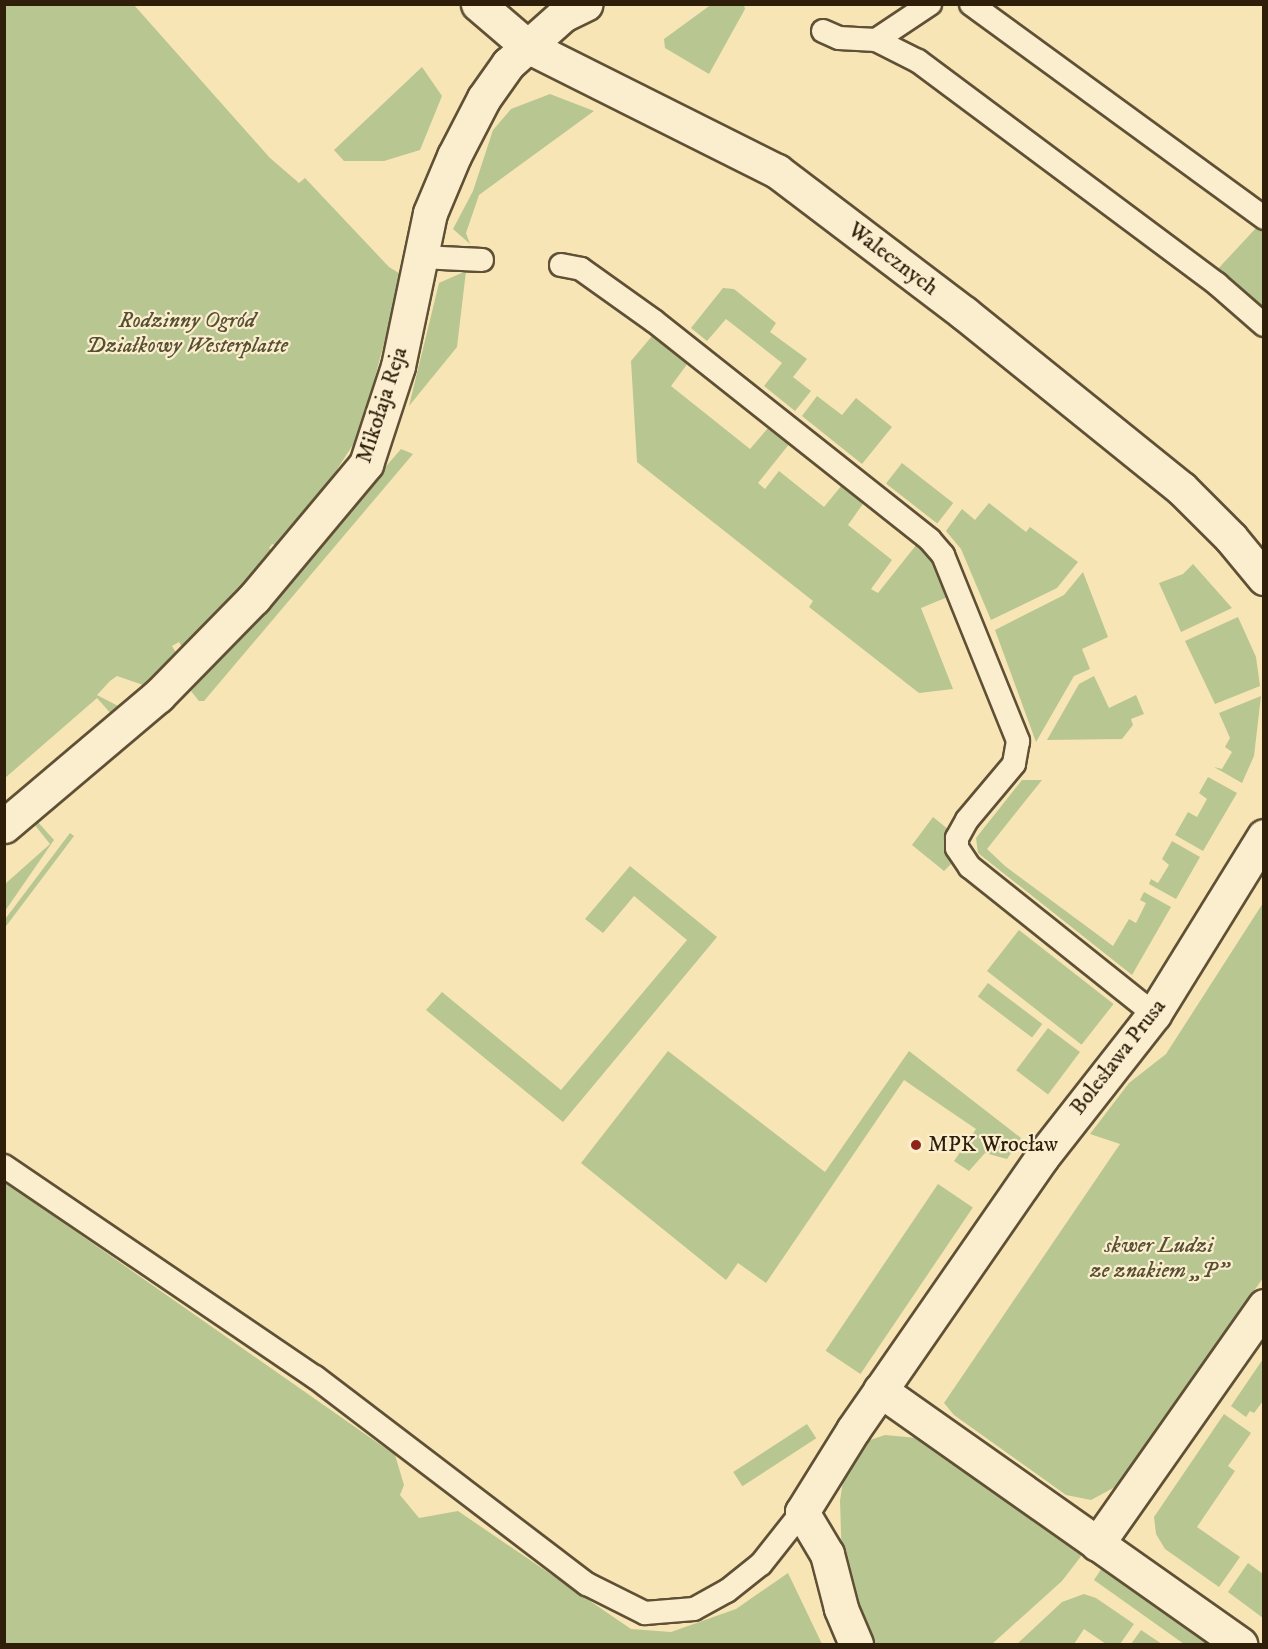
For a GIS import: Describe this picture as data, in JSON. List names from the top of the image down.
{
  "streets": {
    "street": ["Walecznych", "Mikołaja Reja", "Bolesława Prusa"]
  },
  "crossings": [
    ["Walecznych", "Mikołaja Reja"]
  ],
  "parks": ["Rodzinny Ogród Działkowy Westerplatte", "skwer Ludzi ze znakiem „P”"],
  "places": ["MPK Wrocław"]
}
